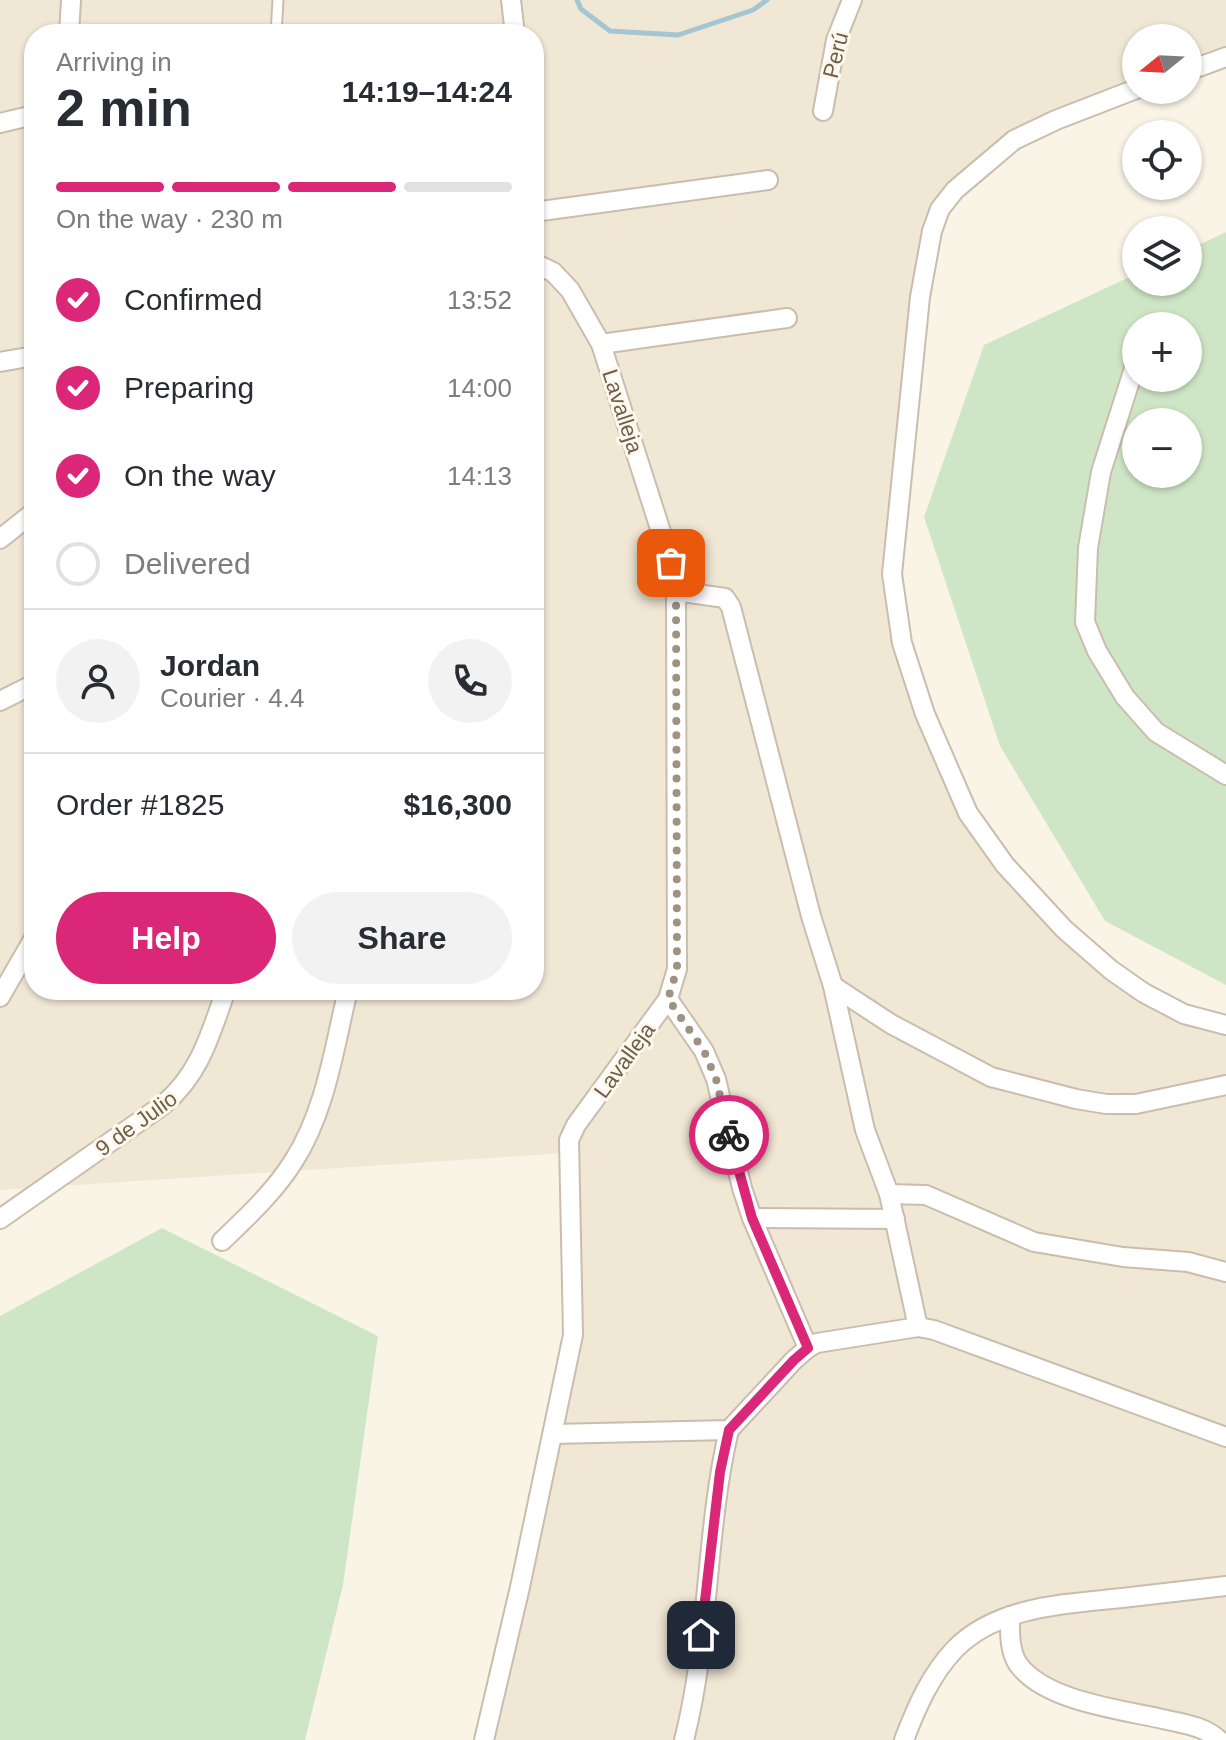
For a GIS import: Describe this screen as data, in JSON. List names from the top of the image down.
{
  "streets": {
    "street": ["Perú", "Lavalleja", "9 de Julio"]
  },
  "north": "left",
  "page": {
    "map_buttons": ["+", "−"],
    "heading": ["2 min", "Arriving in", "14:19–14:24"],
    "panel": [
      "Jordan",
      "Courier · 4.4",
      "Order #1825",
      "$16,300"
    ],
    "bar": "On the way · 230 m",
    "list": [
      ["Confirmed", "13:52"],
      ["Preparing", "14:00"],
      ["On the way", "14:13"],
      "Delivered"
    ],
    "buttons": ["Help", "Share"]
  }
}
